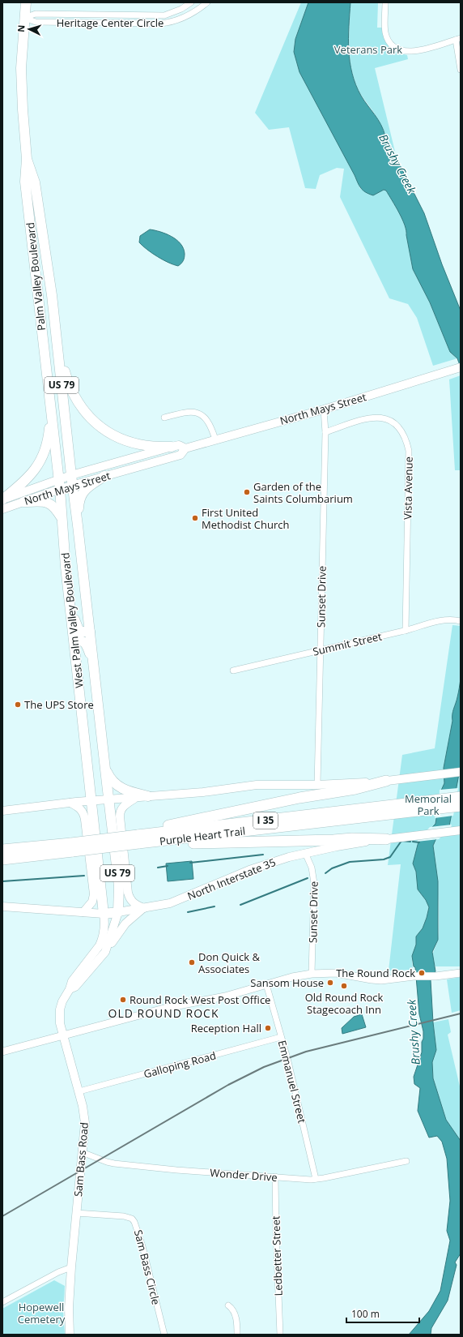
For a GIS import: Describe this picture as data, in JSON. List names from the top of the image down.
{
  "streets": {
    "highway": [
      "Palm Valley Boulevard",
      "US 79",
      "West Palm Valley Boulevard",
      "I 35",
      "Purple Heart Trail",
      "North Interstate 35"
    ],
    "main road": ["North Mays Street", "Sam Bass Road"],
    "street": [
      "Heritage Center Circle",
      "Vista Avenue",
      "Sunset Drive",
      "Summit Street",
      "Galloping Road",
      "Emmanuel Street",
      "Wonder Drive",
      "Ledbetter Street",
      "Sam Bass Circle"
    ]
  },
  "crossings": [
    ["Heritage Center Circle", "Palm Valley Boulevard"],
    ["Palm Valley Boulevard", "West Palm Valley Boulevard"],
    ["US 79", "West Palm Valley Boulevard"],
    ["US 79", "North Interstate 35"],
    ["US 79", "Sam Bass Road"],
    ["North Mays Street", "Sunset Drive"],
    ["North Mays Street", "West Palm Valley Boulevard"],
    ["Vista Avenue", "Sunset Drive"],
    ["Vista Avenue", "Summit Street"],
    ["Sunset Drive", "Summit Street"],
    ["Sunset Drive", "North Interstate 35"],
    ["West Palm Valley Boulevard", "North Interstate 35"],
    ["West Palm Valley Boulevard", "Sam Bass Road"],
    ["North Interstate 35", "Sam Bass Road"],
    ["Galloping Road", "Emmanuel Street"],
    ["Galloping Road", "Sam Bass Road"],
    ["Emmanuel Street", "Wonder Drive"],
    ["Sam Bass Road", "Wonder Drive"],
    ["Sam Bass Road", "Sam Bass Circle"],
    ["Wonder Drive", "Ledbetter Street"]
  ],
  "districts": ["OLD ROUND ROCK"],
  "water": ["Brushy Creek"],
  "parks": ["Veterans Park", "Memorial Park", "Hopewell Cemetery"],
  "places": [
    "Garden of the Saints Columbarium",
    "First United Methodist Church",
    "The UPS Store",
    "Don Quick & Associates",
    "The Round Rock",
    "Sansom House",
    "Old Round Rock Stagecoach Inn",
    "Round Rock West Post Office",
    "Reception Hall"
  ],
  "scale_bar": "100 m",
  "north": "left"
}
